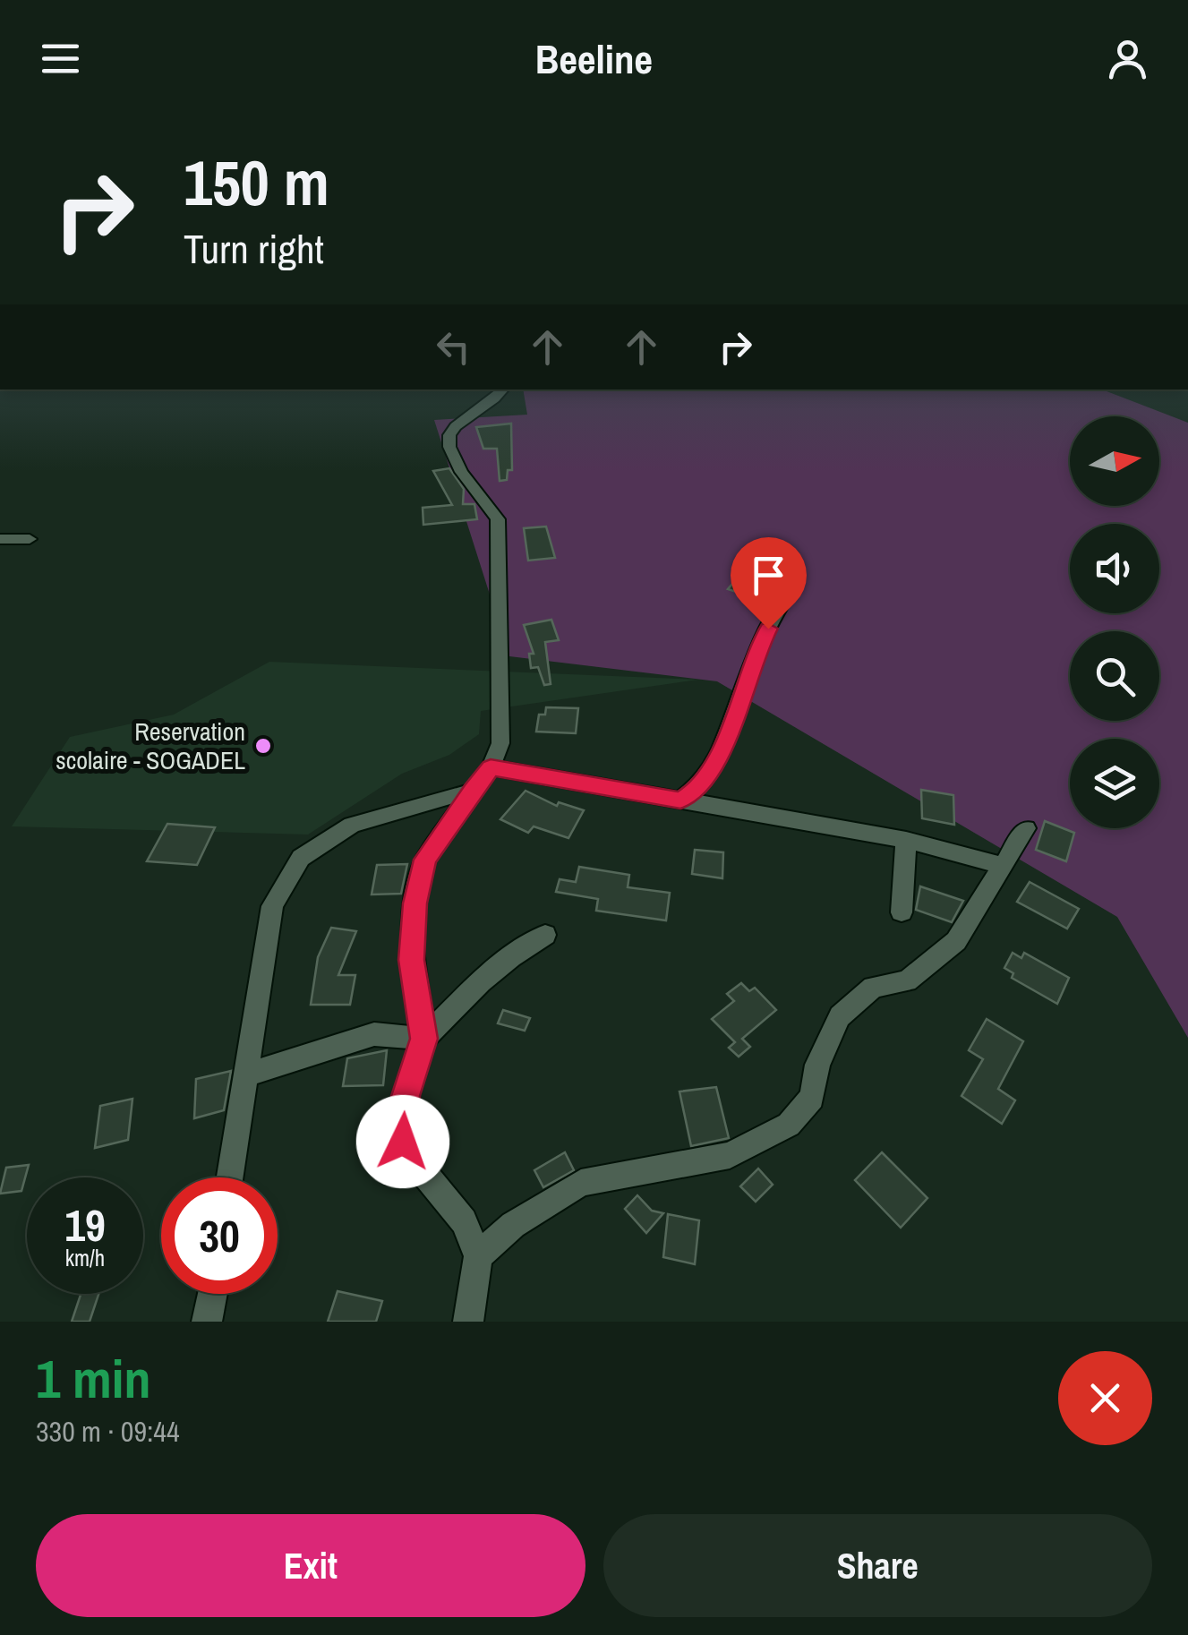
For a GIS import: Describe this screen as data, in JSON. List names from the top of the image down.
{
  "places": ["Reservation scolaire - SOGADEL"],
  "north": "right",
  "page": {
    "header": "Beeline",
    "turn": ["150 m", "Turn right"],
    "speed": "19 km/h",
    "limit": "30",
    "heading": ["1 min", "330 m · 09:44"],
    "buttons": ["Exit", "Share"]
  }
}
